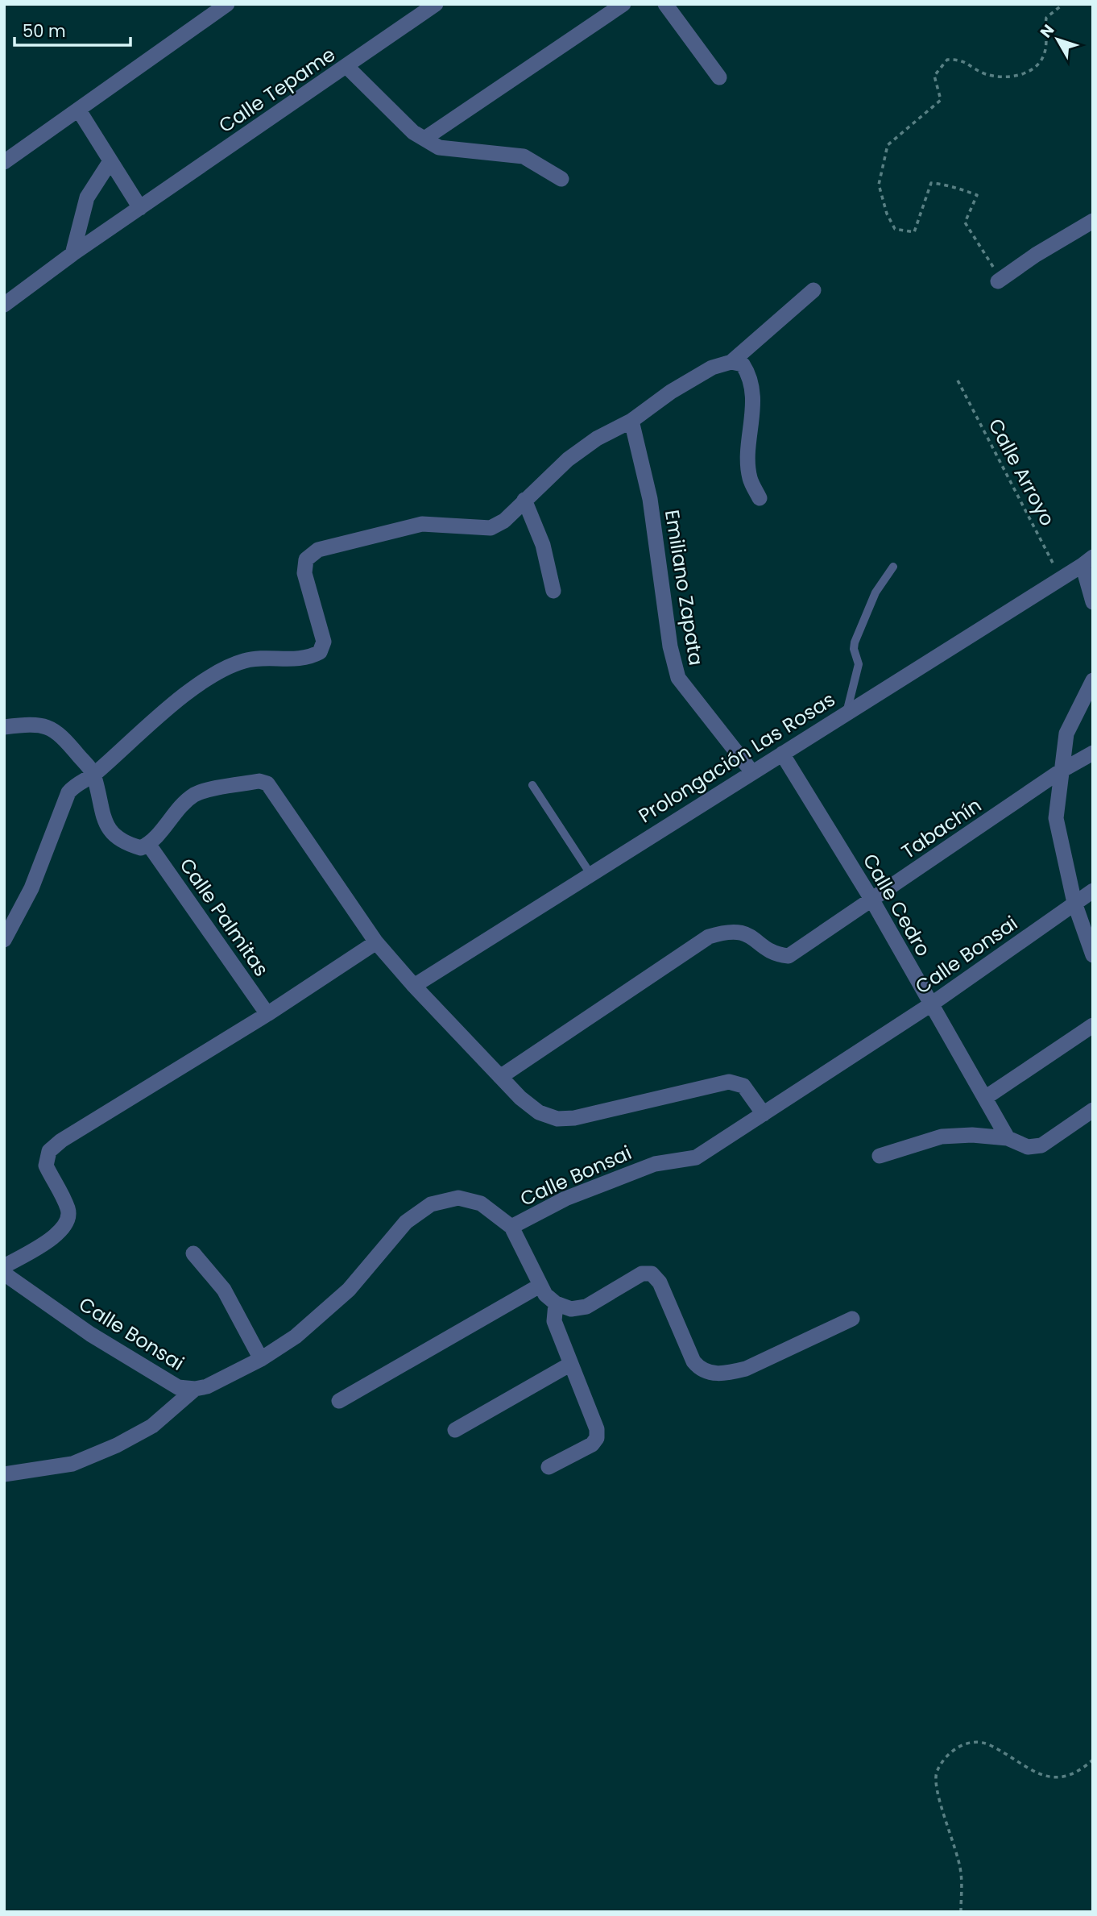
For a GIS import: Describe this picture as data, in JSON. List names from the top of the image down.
{
  "streets": {
    "street": [
      "Calle Tepame",
      "Emiliano Zapata",
      "Prolongación Las Rosas",
      "Tabachín",
      "Calle Cedro",
      "Calle Palmitas",
      "Calle Bonsai"
    ],
    "path": ["Calle Arroyo"]
  },
  "crossings": [
    ["Calle Arroyo", "Prolongación Las Rosas"],
    ["Emiliano Zapata", "Prolongación Las Rosas"],
    ["Prolongación Las Rosas", "Calle Cedro"],
    ["Tabachín", "Calle Cedro"],
    ["Calle Cedro", "Calle Bonsai"]
  ],
  "scale_bar": "50 m",
  "north": "top left"
}
